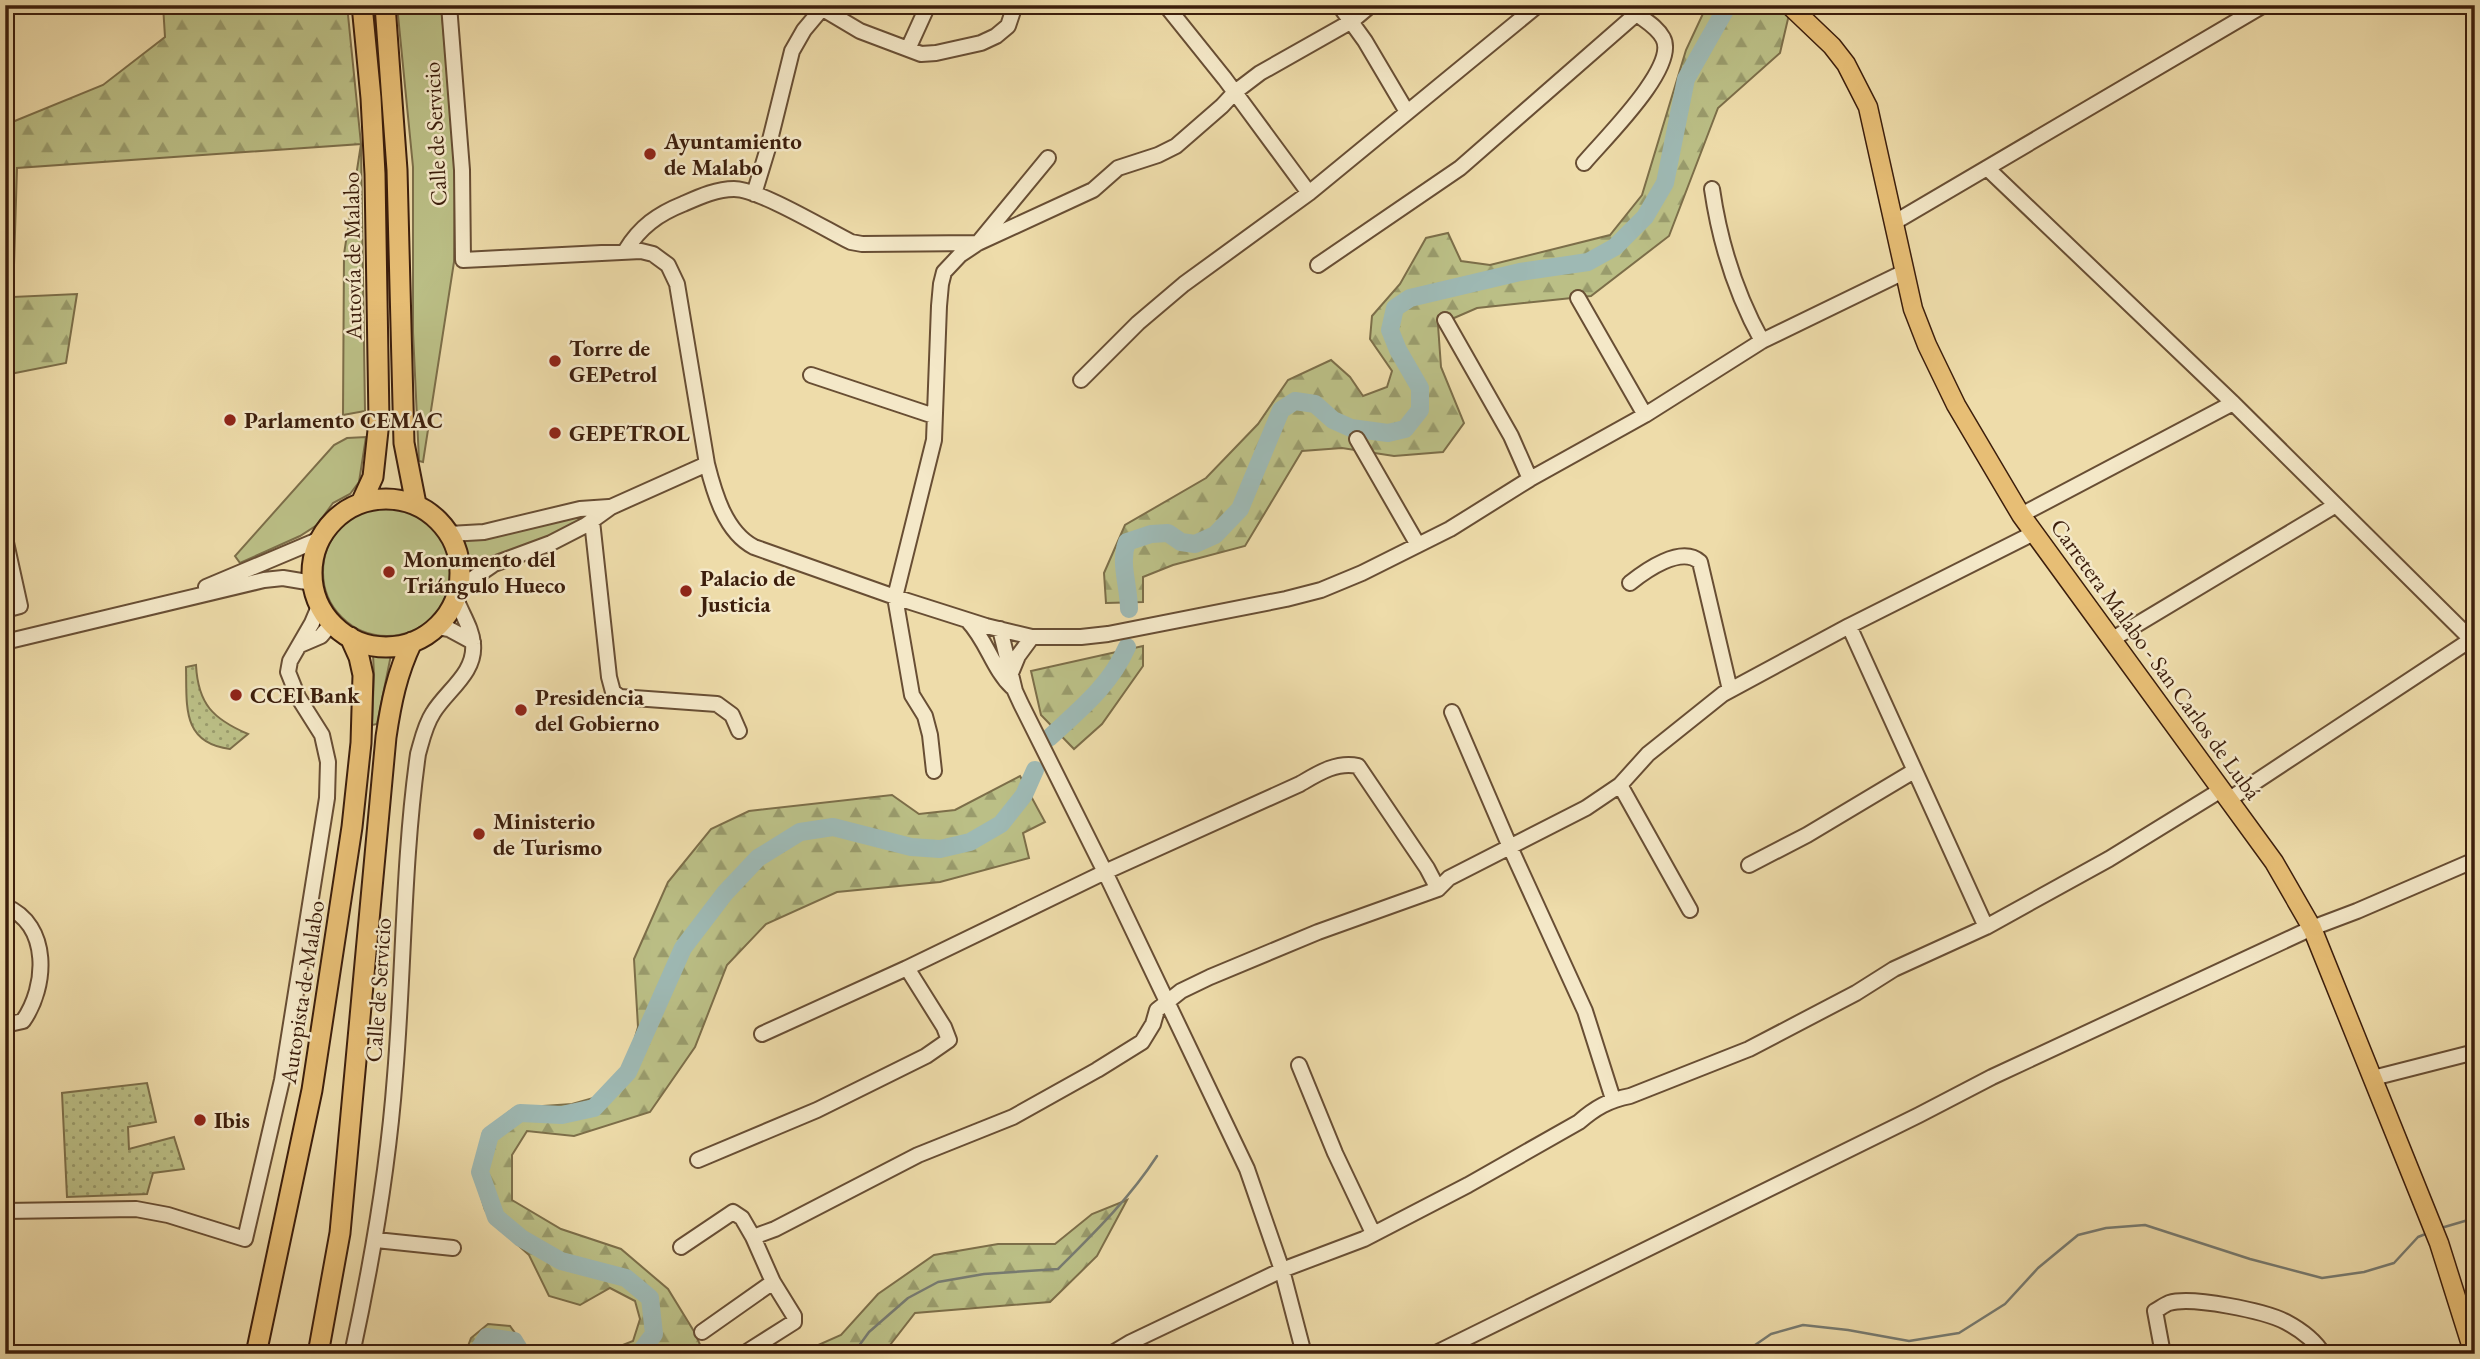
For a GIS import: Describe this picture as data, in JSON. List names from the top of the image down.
{
  "streets": {
    "highway": ["Autovía de Malabo", "Autopista de Malabo"],
    "main road": ["Carretera Malabo - San Carlos de Lubá"],
    "street": ["Calle de Servicio"]
  },
  "crossings": [
    ["Autovía de Malabo", "Autopista de Malabo"]
  ],
  "places": [
    "Ayuntamiento de Malabo",
    "Torre de GEPetrol",
    "Parlamento CEMAC",
    "GEPETROL",
    "Monumento del Triángulo Hueco",
    "Palacio de Justicia",
    "CCEI Bank",
    "Presidencia del Gobierno",
    "Ministerio de Turismo",
    "Ibis"
  ]
}
